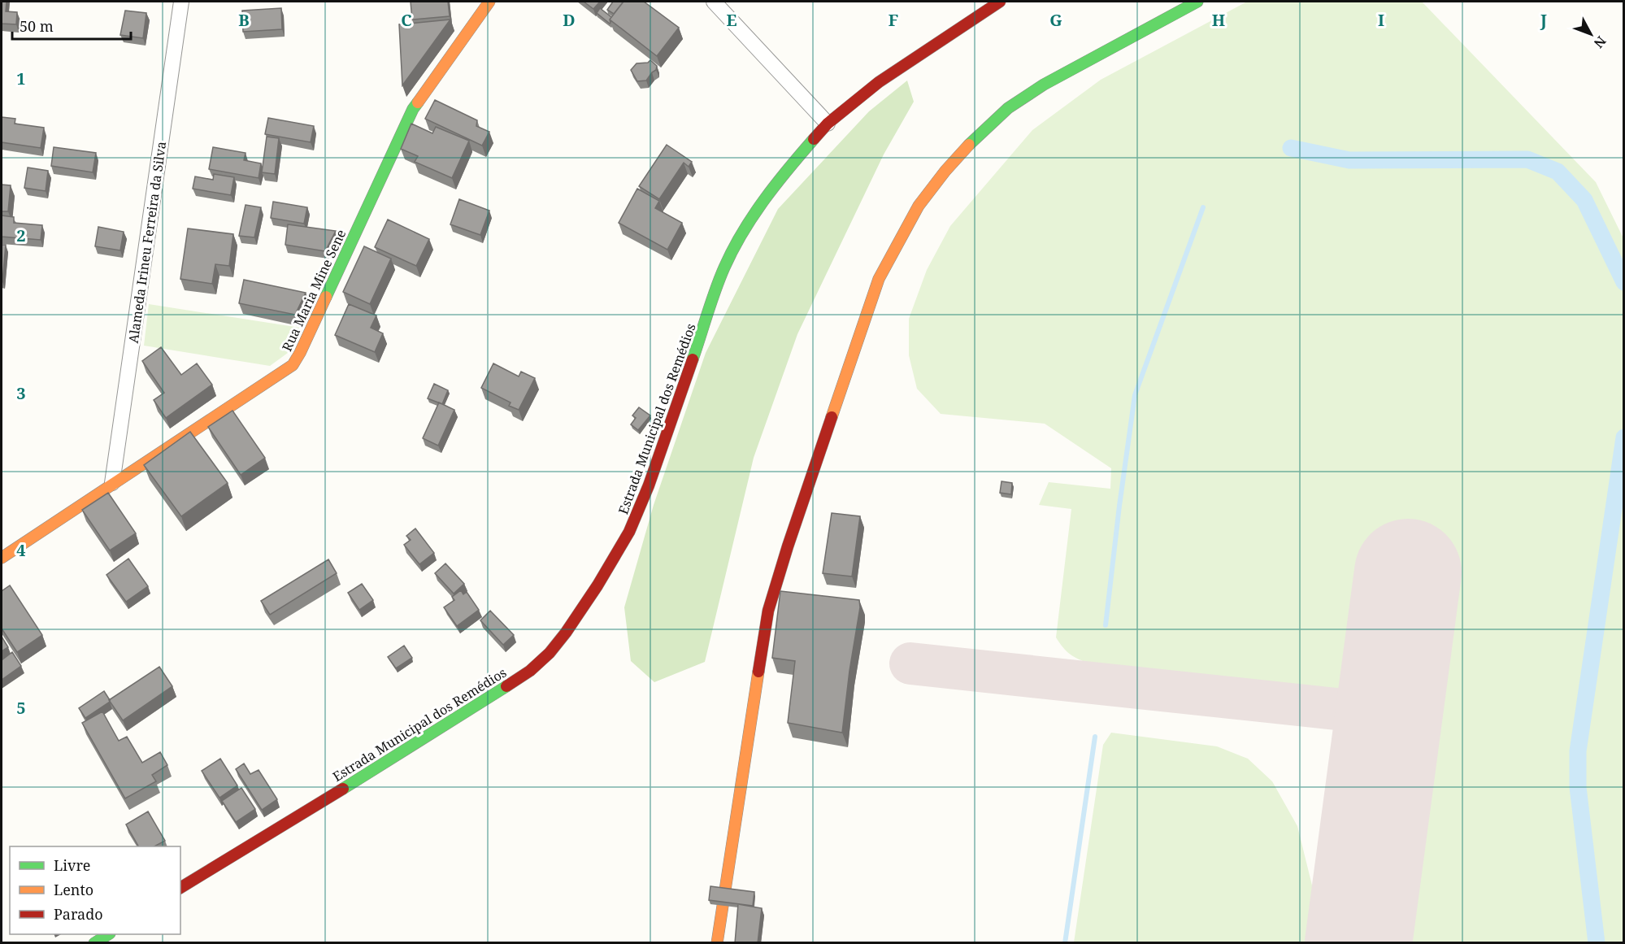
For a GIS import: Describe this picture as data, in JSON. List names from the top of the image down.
{
  "streets": {
    "street": ["Alameda Irineu Ferreira da Silva", "Rua Maria Mine Sene", "Estrada Municipal dos Remédios"]
  },
  "crossings": [
    ["Alameda Irineu Ferreira da Silva", "Rua Maria Mine Sene"]
  ],
  "legend": ["Livre", "Lento", "Parado"],
  "scale_bar": "50 m",
  "north": "bottom right",
  "grid": {
    "columns": [
      "B",
      "C",
      "D",
      "E",
      "F",
      "G",
      "H",
      "I",
      "J"
    ],
    "rows": [
      "1",
      "2",
      "3",
      "4",
      "5"
    ]
  }
}
